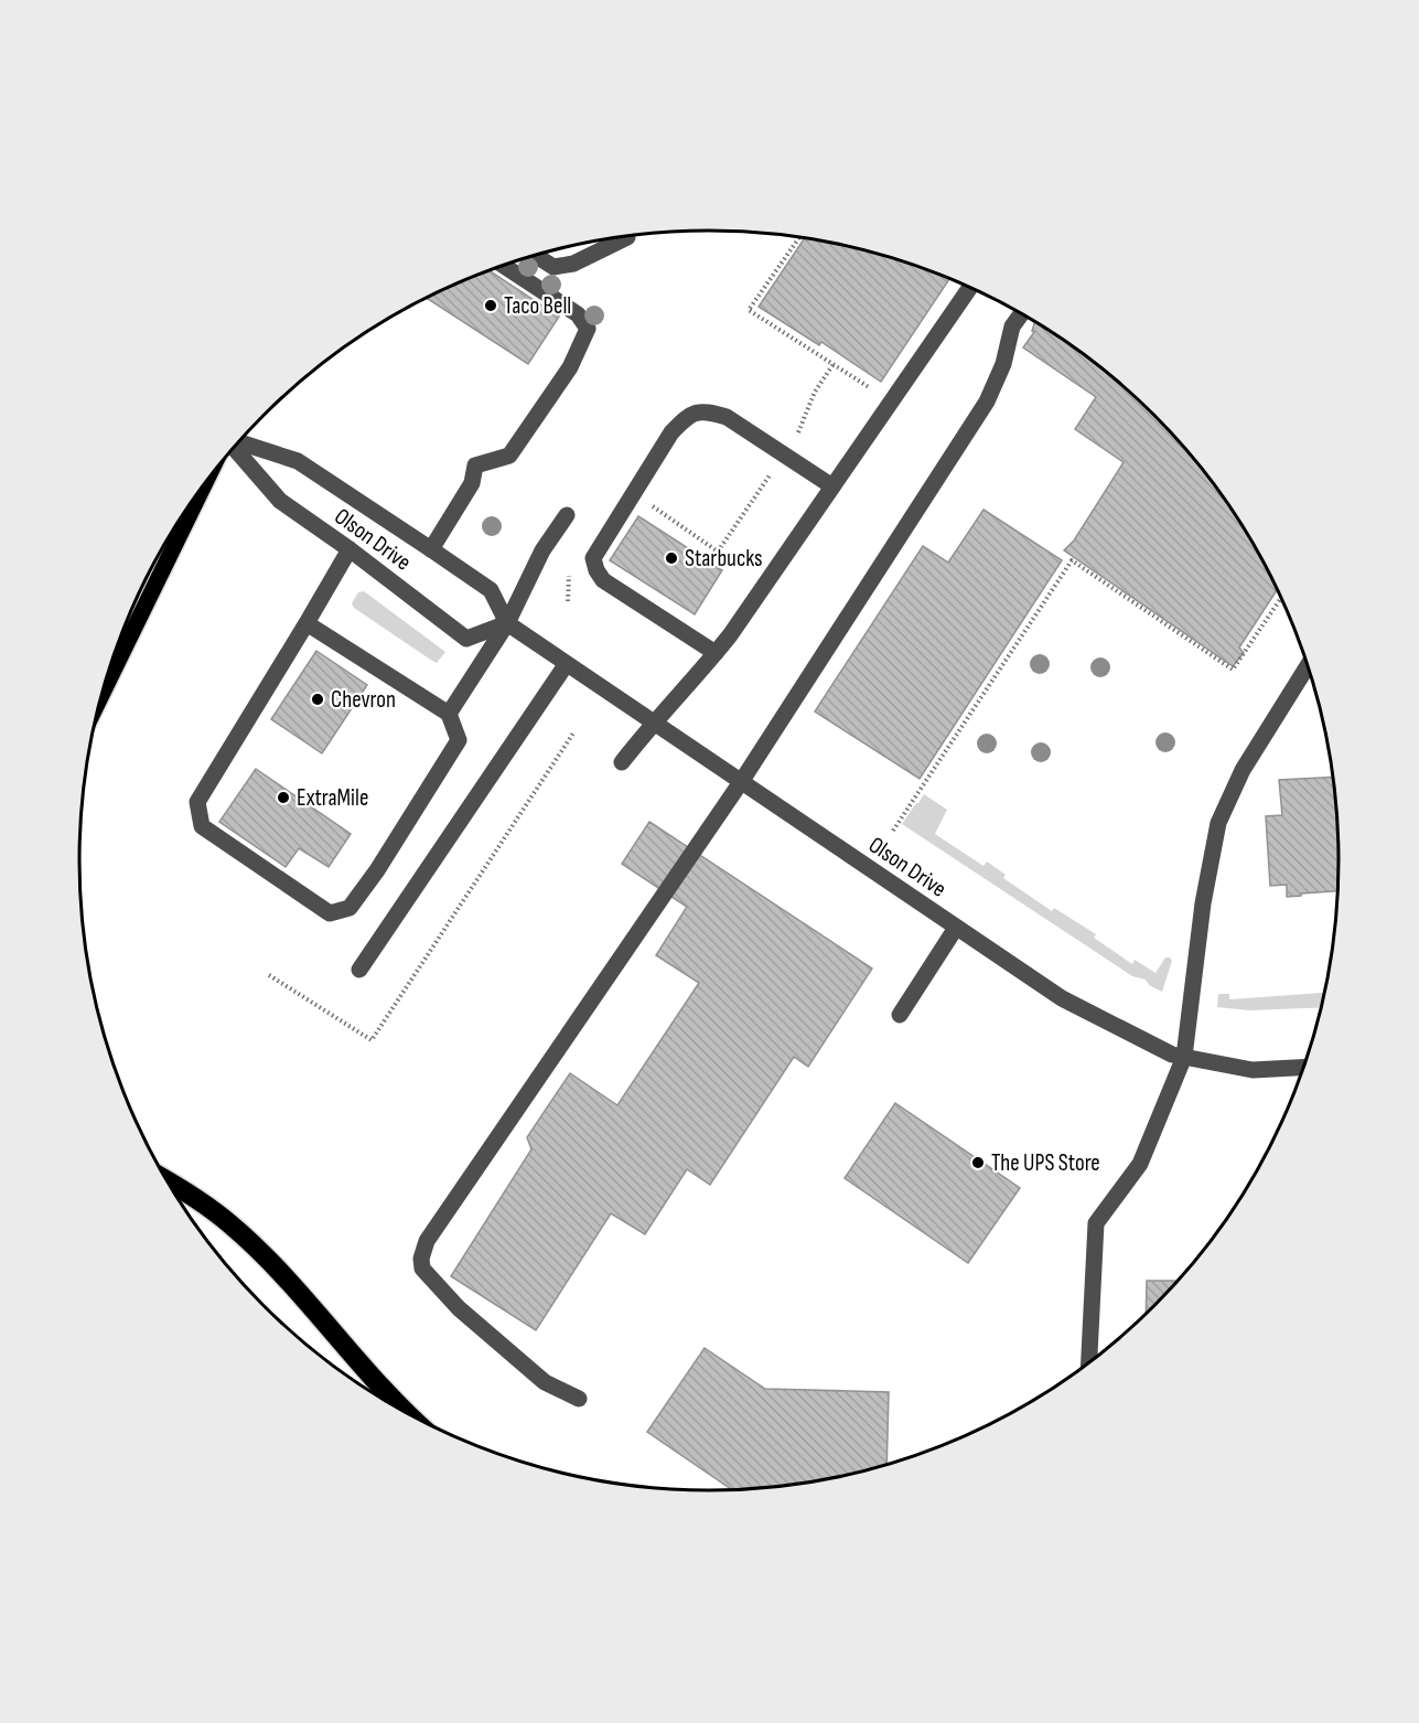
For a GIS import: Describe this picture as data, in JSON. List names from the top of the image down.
{
  "streets": {
    "street": ["Olson Drive"]
  },
  "places": [
    "Taco Bell",
    "Starbucks",
    "Chevron",
    "ExtraMile",
    "The UPS Store"
  ]
}
